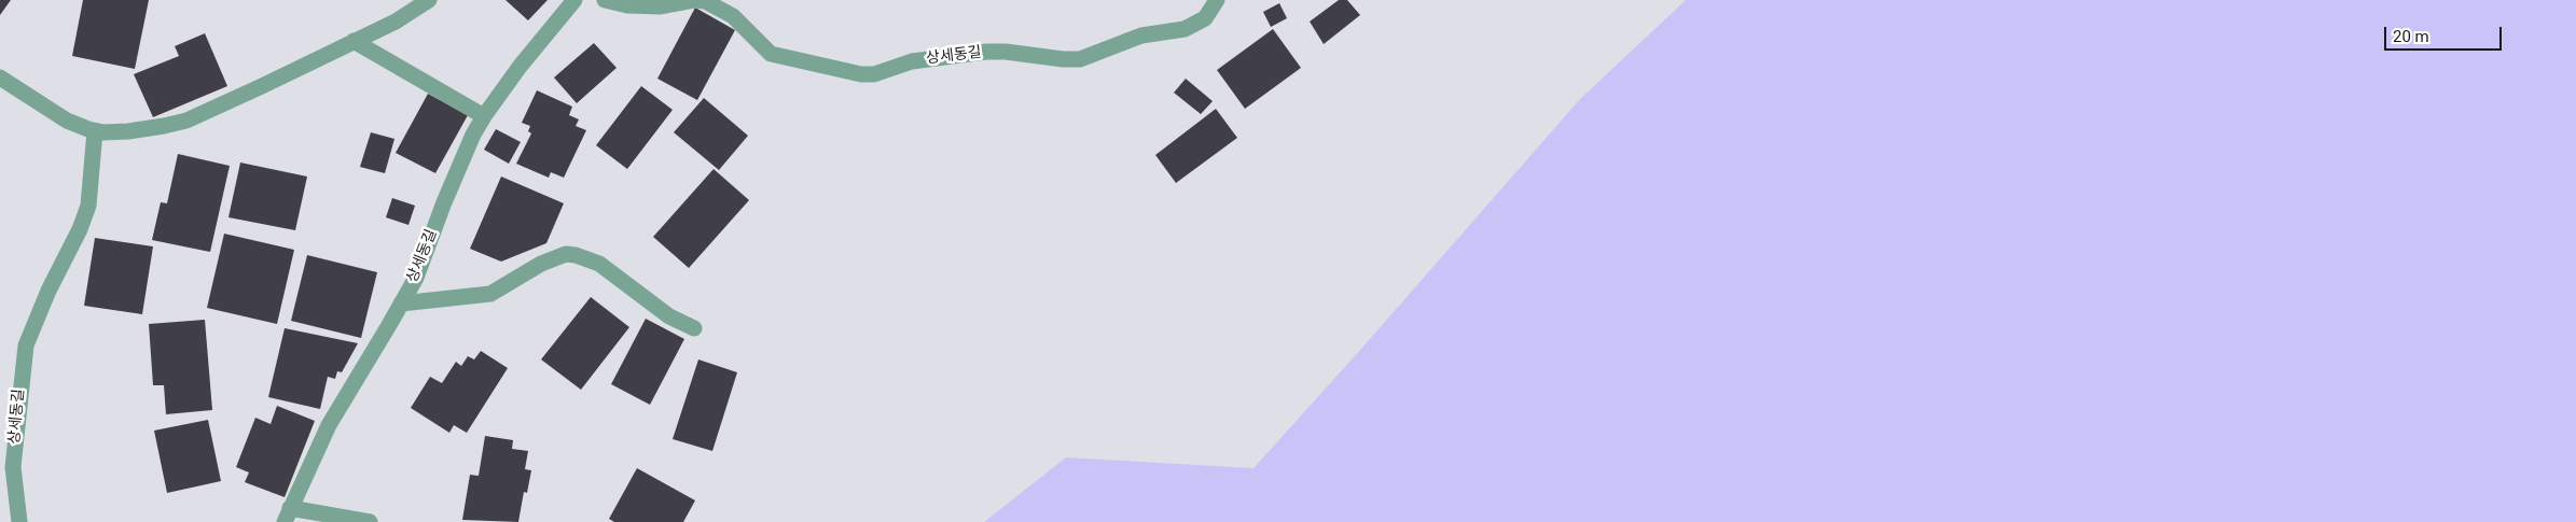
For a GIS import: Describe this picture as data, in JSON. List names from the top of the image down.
{
  "streets": {
    "lane": ["상세동길"]
  },
  "scale_bar": "20 m"
}
